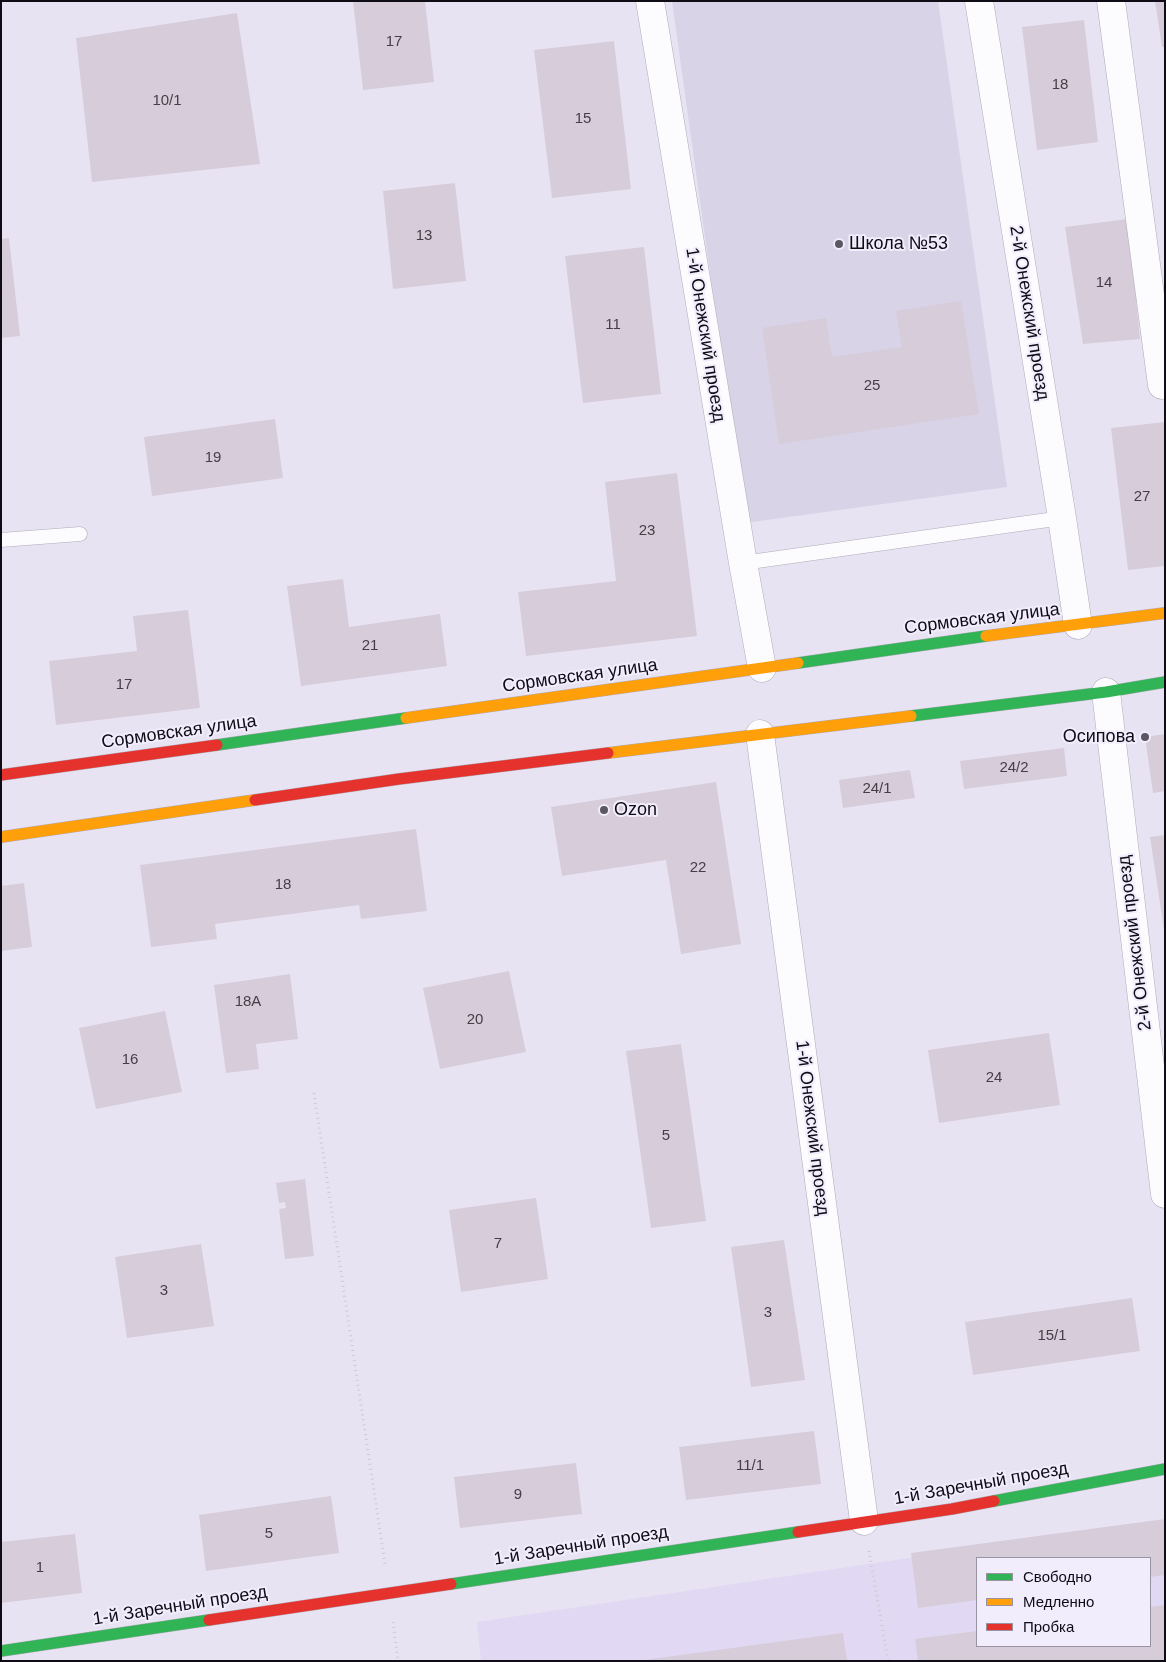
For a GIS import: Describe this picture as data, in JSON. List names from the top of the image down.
{
  "streets": {
    "main road": ["Сормовская улица", "1-й Заречный проезд"],
    "street": ["2-й Онежский проезд", "1-й Онежский проезд"]
  },
  "crossings": [
    ["2-й Онежский проезд", "Сормовская улица"],
    ["1-й Онежский проезд", "Сормовская улица"],
    ["1-й Онежский проезд", "1-й Заречный проезд"]
  ],
  "places": ["Школа №53", "Осипова", "Ozon"],
  "house_numbers": [
    "17",
    "18",
    "10/1",
    "15",
    "13",
    "14",
    "11",
    "25",
    "19",
    "27",
    "23",
    "21",
    "17",
    "24/2",
    "24/1",
    "22",
    "18",
    "18А",
    "20",
    "16",
    "24",
    "5",
    "7",
    "3",
    "3",
    "15/1",
    "11/1",
    "9",
    "5",
    "1"
  ],
  "legend": ["Свободно", "Медленно", "Пробка"]
}
